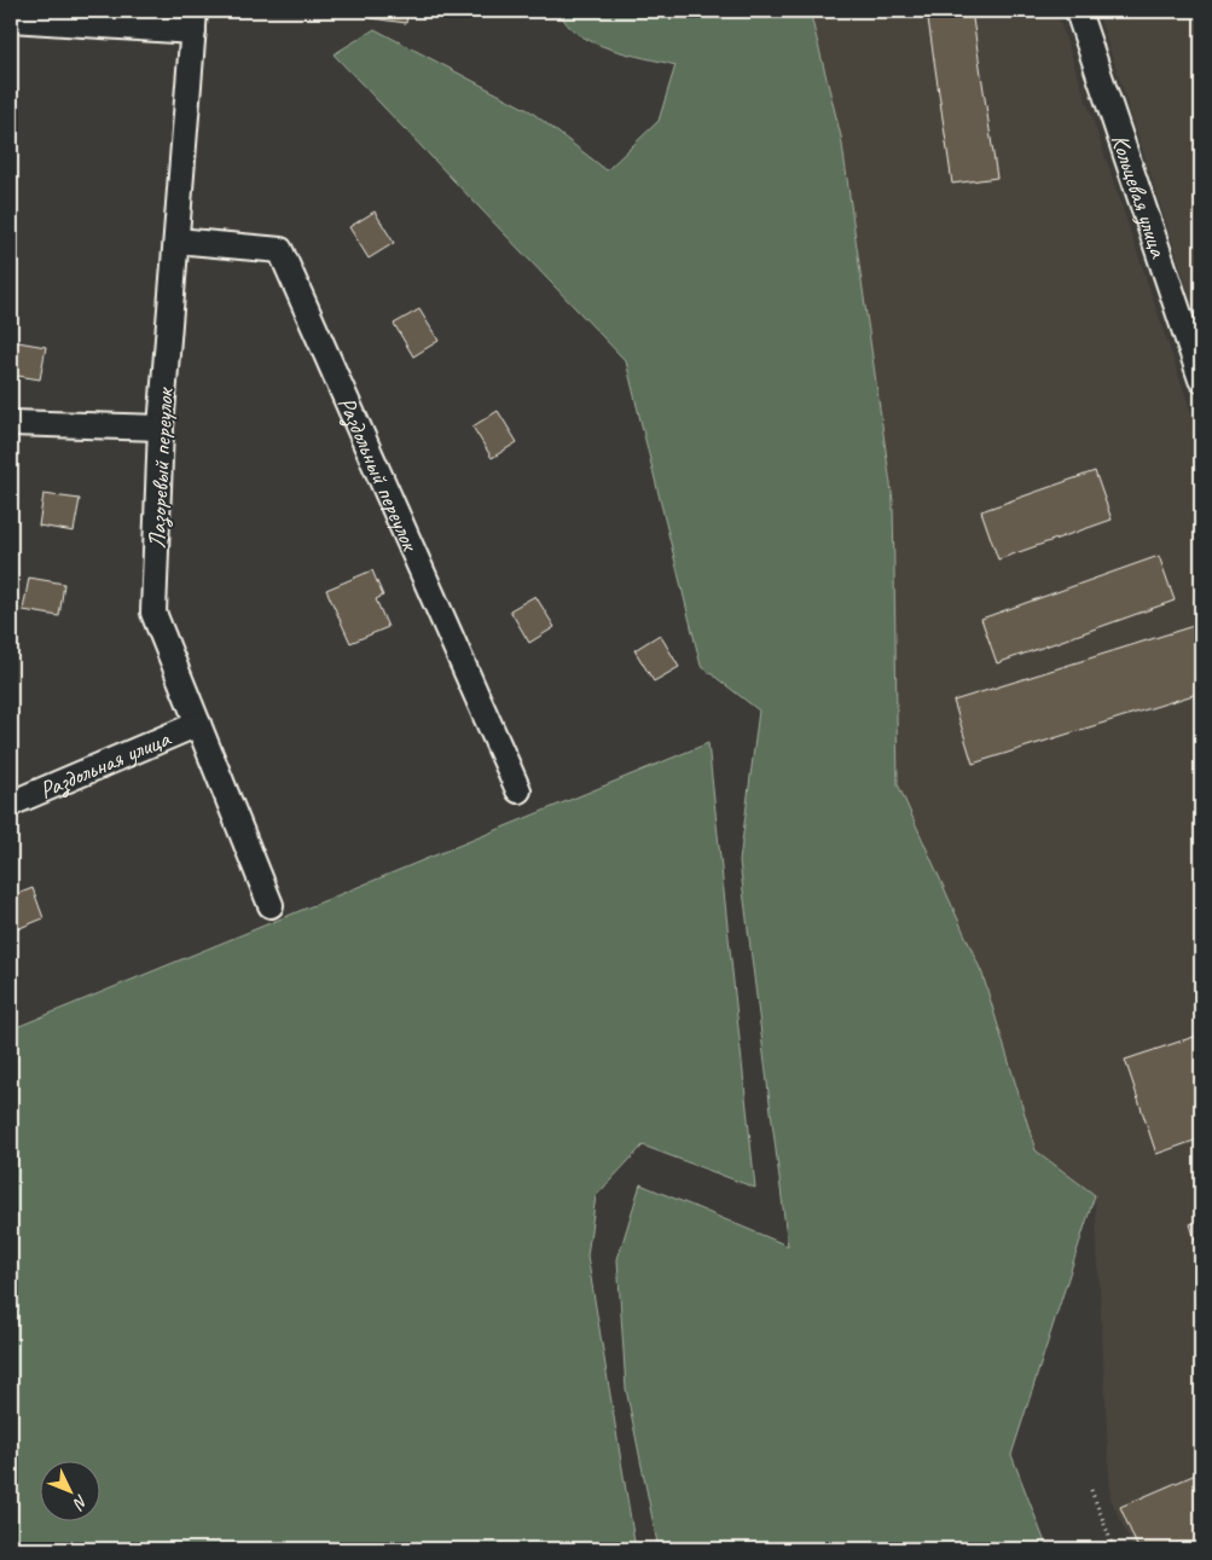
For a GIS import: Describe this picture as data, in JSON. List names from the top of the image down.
{
  "streets": {
    "street": [
      "Кольцевая улица",
      "Лазоревый переулок",
      "Раздольный переулок",
      "Раздольная улица"
    ]
  },
  "crossings": [
    ["Лазоревый переулок", "Раздольный переулок"],
    ["Лазоревый переулок", "Раздольная улица"]
  ],
  "north": "bottom right"
}
